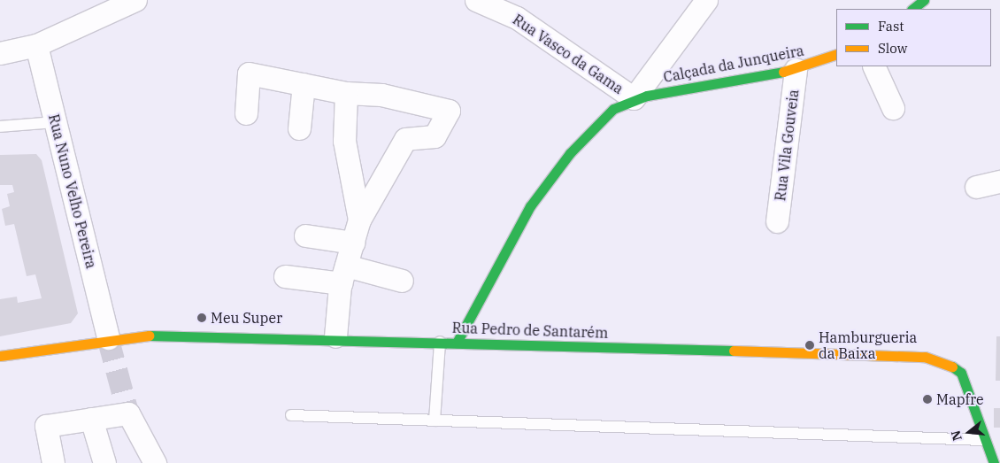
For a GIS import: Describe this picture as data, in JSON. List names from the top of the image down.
{
  "streets": {
    "street": [
      "Rua Vasco da Gama",
      "Calçada da Junqueira",
      "Rua Vila Gouveia",
      "Rua Nuno Velho Pereira",
      "Rua Pedro de Santarém"
    ]
  },
  "crossings": [
    ["Rua Vasco da Gama", "Calçada da Junqueira"],
    ["Calçada da Junqueira", "Rua Vila Gouveia"],
    ["Rua Nuno Velho Pereira", "Rua Pedro de Santarém"]
  ],
  "places": ["Meu Super", "Hamburgueria da Baixa", "Mapfre"],
  "legend": ["Fast", "Slow"],
  "north": "left"
}
